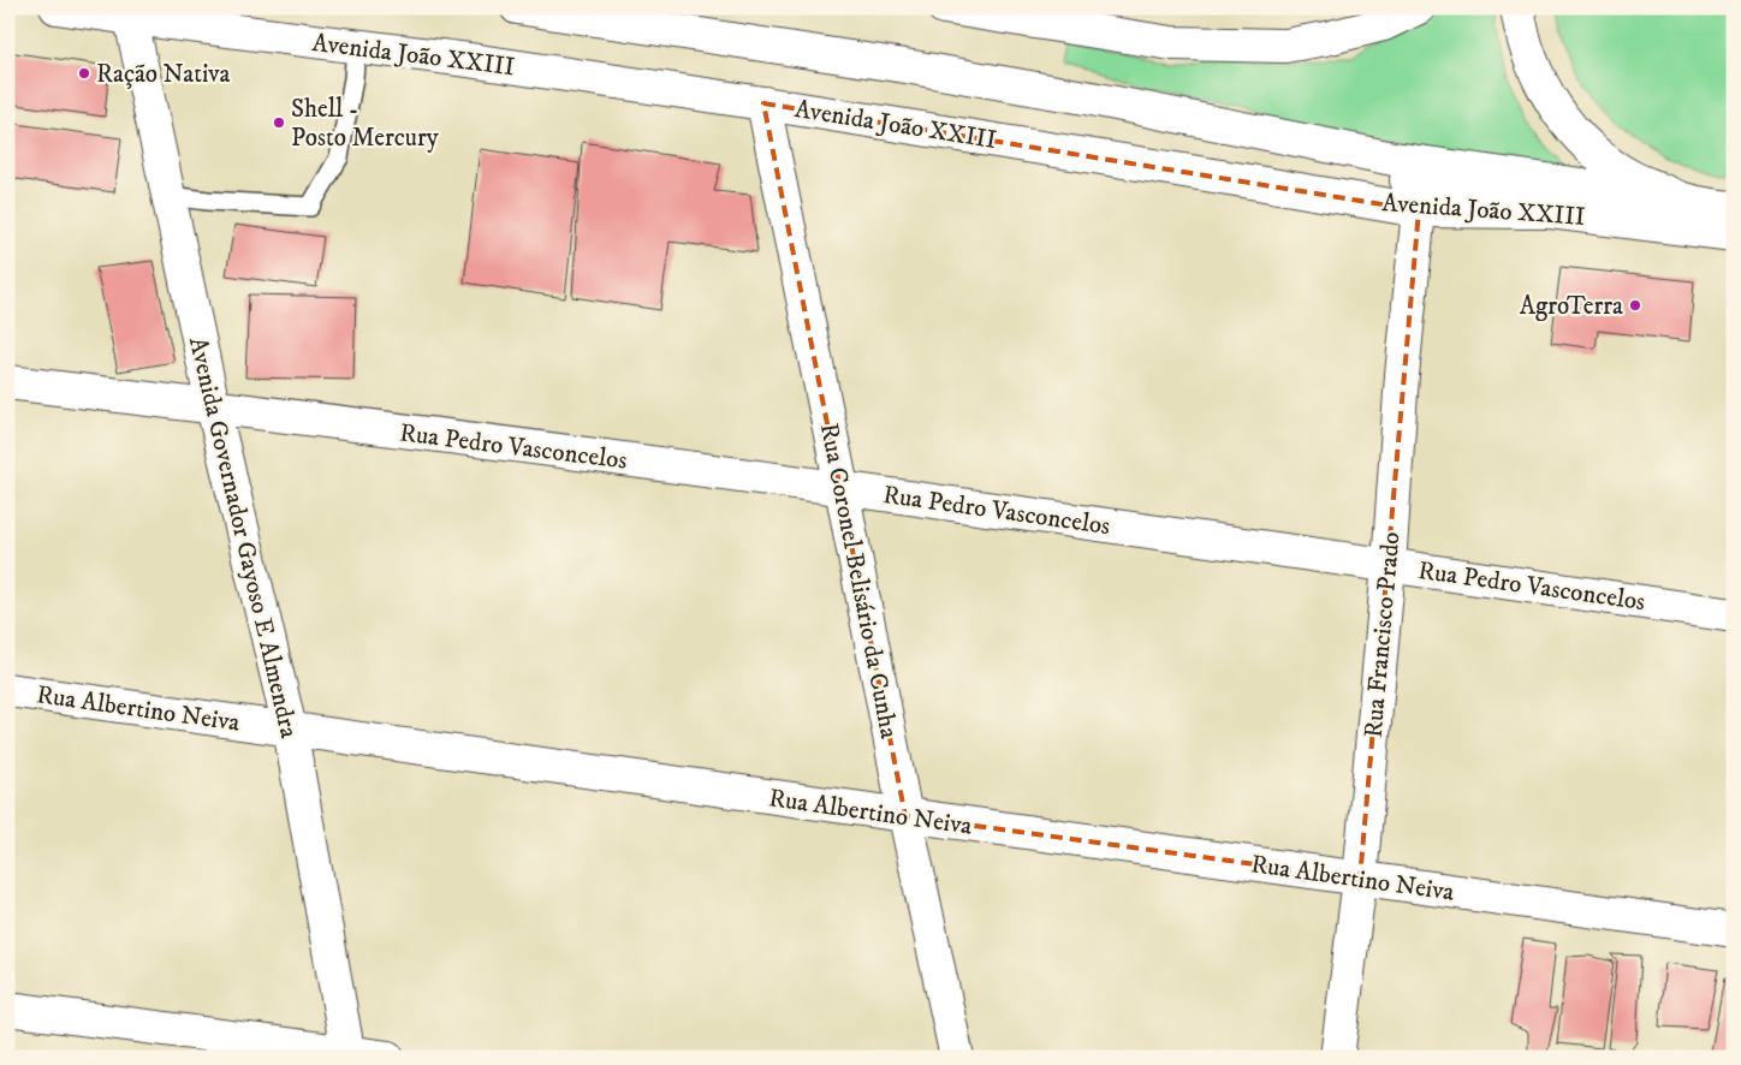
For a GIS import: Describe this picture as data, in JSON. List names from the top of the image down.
{
  "streets": {
    "street": [
      "Avenida João XXIII",
      "Rua Pedro Vasconcelos",
      "Avenida Governador Gayoso E Almendra",
      "Rua Coronel Belisário da Cunha",
      "Rua Francisco Prado",
      "Rua Albertino Neiva"
    ]
  },
  "crossings": [
    ["Avenida João XXIII", "Avenida Governador Gayoso E Almendra"],
    ["Avenida João XXIII", "Rua Coronel Belisário da Cunha"],
    ["Avenida João XXIII", "Rua Francisco Prado"],
    ["Rua Pedro Vasconcelos", "Avenida Governador Gayoso E Almendra"],
    ["Rua Pedro Vasconcelos", "Rua Coronel Belisário da Cunha"],
    ["Rua Pedro Vasconcelos", "Rua Francisco Prado"],
    ["Avenida Governador Gayoso E Almendra", "Rua Albertino Neiva"],
    ["Rua Coronel Belisário da Cunha", "Rua Albertino Neiva"],
    ["Rua Francisco Prado", "Rua Albertino Neiva"]
  ],
  "places": ["Ração Nativa", "Shell - Posto Mercury", "AgroTerra"]
}
